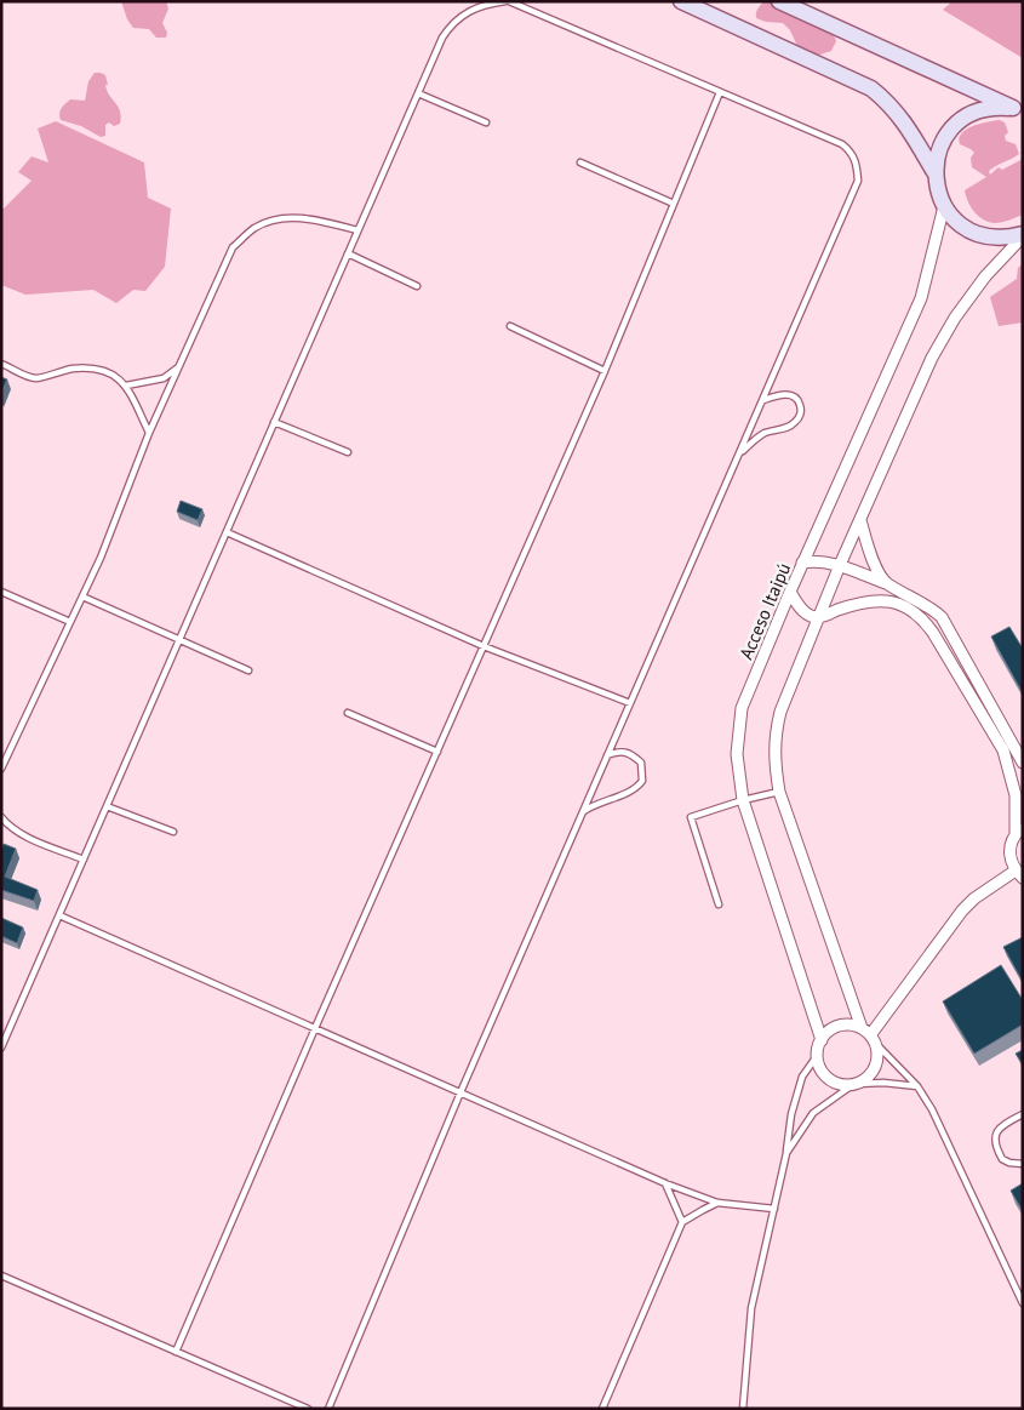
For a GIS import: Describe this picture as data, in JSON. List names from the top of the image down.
{
  "streets": {
    "street": ["Acceso Itaipú"]
  }
}
